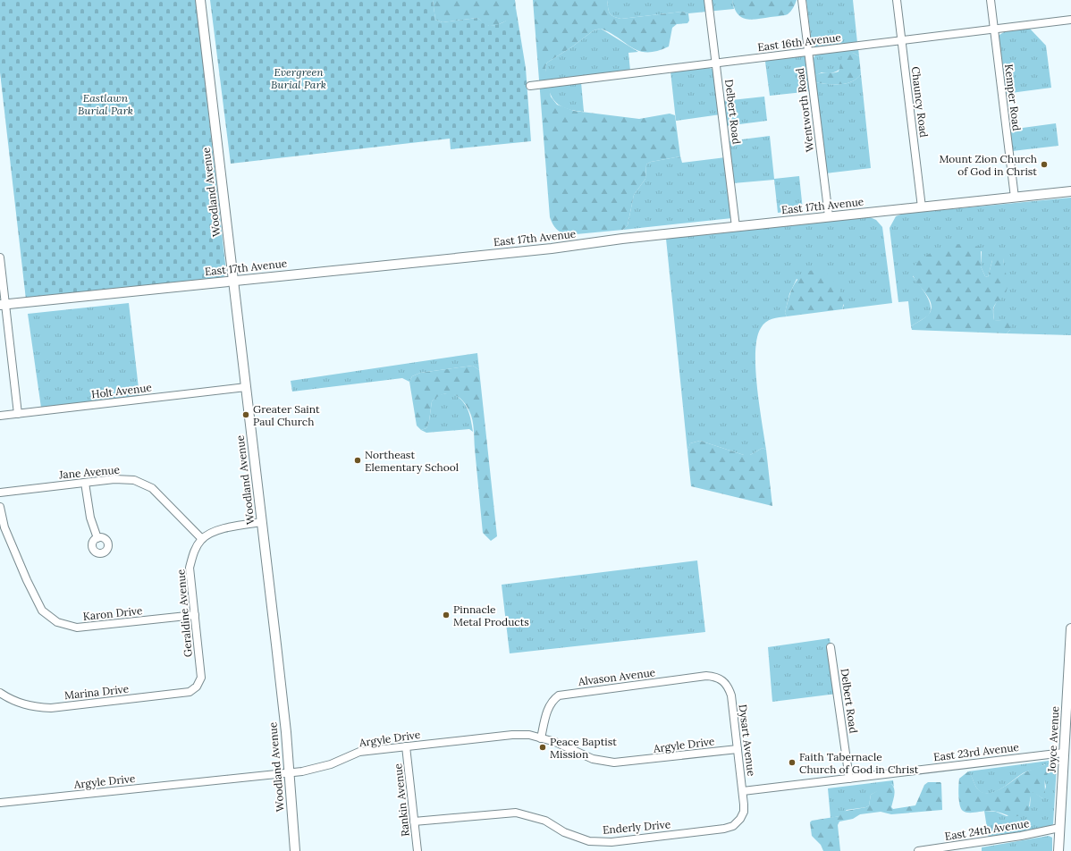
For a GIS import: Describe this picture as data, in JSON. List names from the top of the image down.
{
  "streets": {
    "street": [
      "East 16th Avenue",
      "Kemper Road",
      "Chauncy Road",
      "Wentworth Road",
      "Delbert Road",
      "Woodland Avenue",
      "East 17th Avenue",
      "Holt Avenue",
      "Jane Avenue",
      "Karon Drive",
      "Geraldine Avenue",
      "Alvason Avenue",
      "Marina Drive",
      "Argyle Drive",
      "Joyce Avenue",
      "Dysart Avenue",
      "East 23rd Avenue",
      "Rankin Avenue",
      "Enderly Drive",
      "East 24th Avenue"
    ]
  },
  "crossings": [
    ["East 16th Avenue", "Kemper Road"],
    ["East 16th Avenue", "Chauncy Road"],
    ["East 16th Avenue", "Wentworth Road"],
    ["East 16th Avenue", "Delbert Road"],
    ["Kemper Road", "East 17th Avenue"],
    ["Chauncy Road", "East 17th Avenue"],
    ["Wentworth Road", "East 17th Avenue"],
    ["Delbert Road", "East 17th Avenue"],
    ["Delbert Road", "East 23rd Avenue"],
    ["Woodland Avenue", "East 17th Avenue"],
    ["Woodland Avenue", "Holt Avenue"],
    ["Woodland Avenue", "Geraldine Avenue"],
    ["Woodland Avenue", "Argyle Drive"],
    ["Jane Avenue", "Geraldine Avenue"],
    ["Karon Drive", "Geraldine Avenue"],
    ["Geraldine Avenue", "Marina Drive"],
    ["Alvason Avenue", "Argyle Drive"],
    ["Alvason Avenue", "Dysart Avenue"],
    ["Argyle Drive", "Dysart Avenue"],
    ["Argyle Drive", "Rankin Avenue"],
    ["Joyce Avenue", "East 23rd Avenue"],
    ["Joyce Avenue", "East 24th Avenue"],
    ["Dysart Avenue", "East 23rd Avenue"],
    ["Dysart Avenue", "Enderly Drive"],
    ["Rankin Avenue", "Enderly Drive"]
  ],
  "parks": ["Evergreen Burial Park", "Eastlawn Burial Park"],
  "places": [
    "Mount Zion Church of God in Christ",
    "Greater Saint Paul Church",
    "Northeast Elementary School",
    "Pinnacle Metal Products",
    "Peace Baptist Mission",
    "Faith Tabernacle Church of God in Christ"
  ]
}
